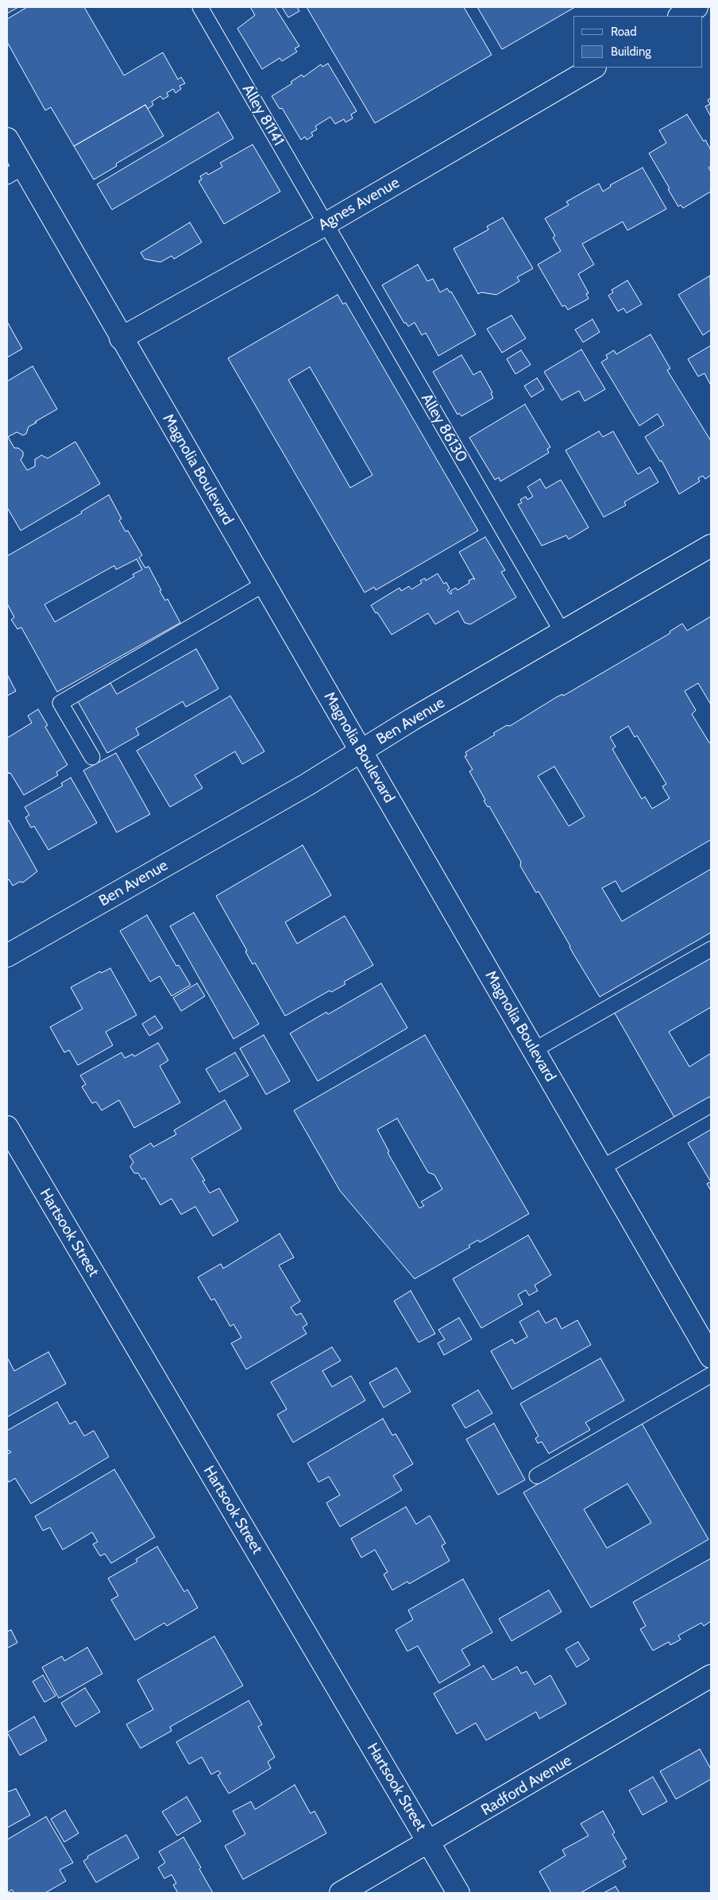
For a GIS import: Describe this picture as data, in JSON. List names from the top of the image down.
{
  "streets": {
    "street": [
      "Agnes Avenue",
      "Magnolia Boulevard",
      "Ben Avenue",
      "Hartsook Street",
      "Radford Avenue"
    ],
    "lane": ["Alley 81141", "Alley 86130"]
  },
  "crossings": [
    ["Alley 81141", "Agnes Avenue"],
    ["Alley 81141", "Alley 86130"],
    ["Agnes Avenue", "Alley 86130"],
    ["Agnes Avenue", "Magnolia Boulevard"],
    ["Alley 86130", "Ben Avenue"],
    ["Magnolia Boulevard", "Ben Avenue"],
    ["Hartsook Street", "Radford Avenue"]
  ],
  "legend": ["Road", "Building"]
}
